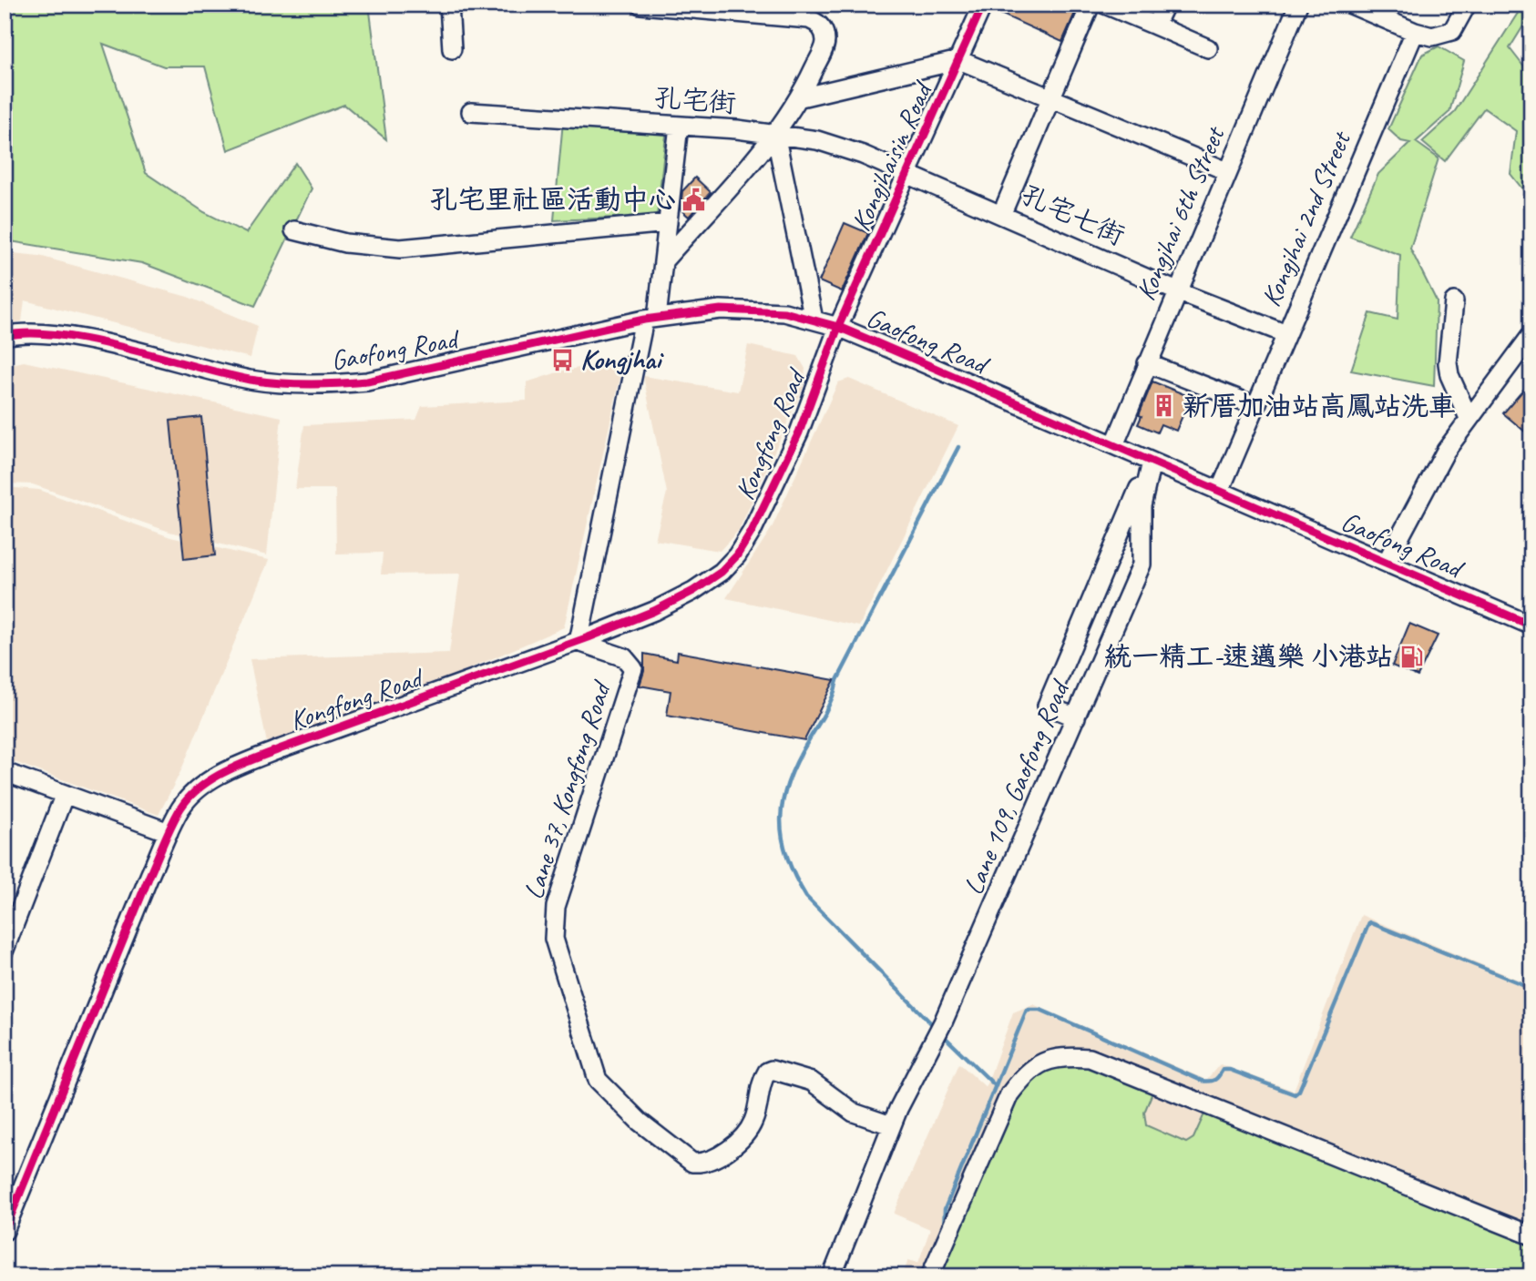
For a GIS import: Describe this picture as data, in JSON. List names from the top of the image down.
{
  "streets": {
    "street": [
      "孔宅街",
      "Kongjhaisin Road",
      "Kongjhai 6th Street",
      "孔宅七街",
      "Kongjhai 2nd Street",
      "Gaofong Road",
      "Kongfong Road",
      "Lane 109, Gaofong Road",
      "Lane 37, Kongfong Road"
    ]
  },
  "crossings": [
    ["孔宅街", "Kongjhaisin Road"],
    ["孔宅街", "孔宅七街"],
    ["Kongjhaisin Road", "孔宅七街"],
    ["Kongjhaisin Road", "Gaofong Road"],
    ["Kongjhaisin Road", "Kongfong Road"],
    ["Kongjhai 6th Street", "孔宅七街"],
    ["Kongjhai 6th Street", "Gaofong Road"],
    ["孔宅七街", "Kongjhai 2nd Street"],
    ["Kongjhai 2nd Street", "Gaofong Road"],
    ["Gaofong Road", "Kongfong Road"],
    ["Gaofong Road", "Lane 109, Gaofong Road"],
    ["Kongfong Road", "Lane 37, Kongfong Road"],
    ["Lane 109, Gaofong Road", "Lane 37, Kongfong Road"]
  ],
  "places": {
    "public building": ["孔宅里社區活動中心"],
    "bus stop": ["Kongjhai"],
    "building": ["新厝加油站高鳳站洗車"],
    "fuel station": ["統一精工-速邁樂 小港站"]
  }
}
